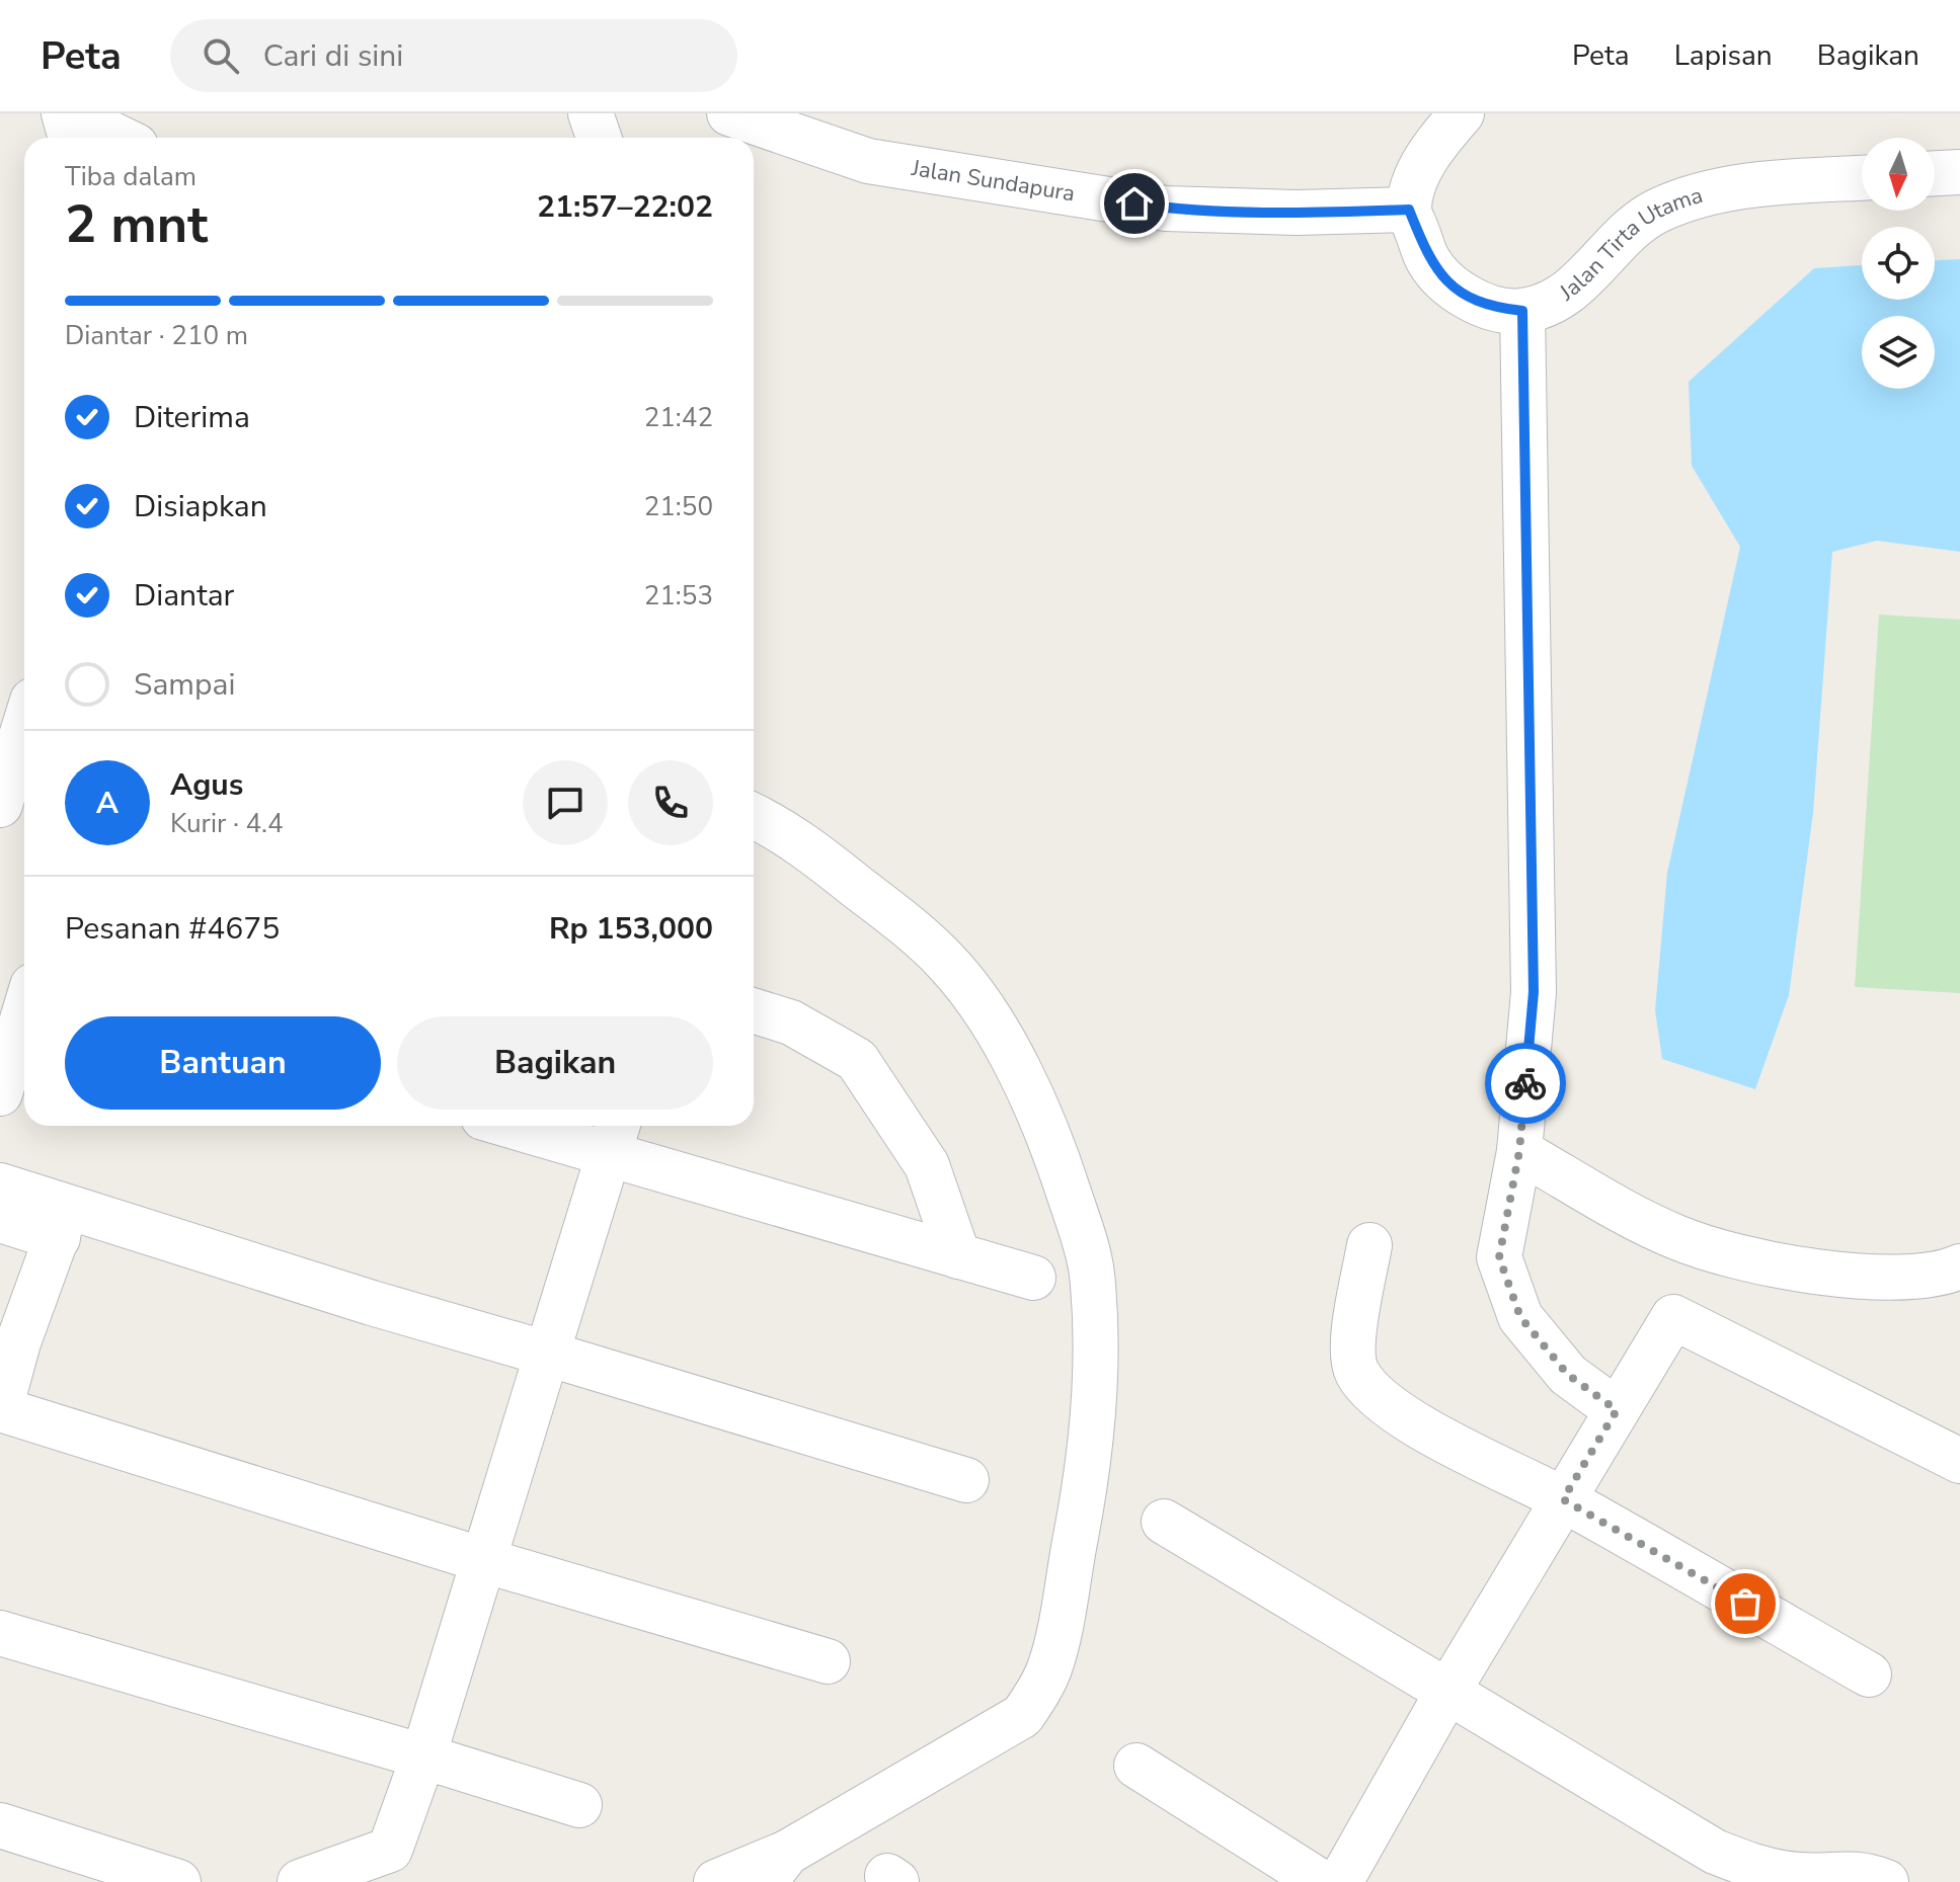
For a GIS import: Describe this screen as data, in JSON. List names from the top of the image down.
{
  "streets": {
    "street": ["Jalan Sundapura", "Jalan Tirta Utama"]
  },
  "north": "bottom",
  "page": {
    "header": "Peta",
    "search": "Cari di sini",
    "nav": ["Peta", "Lapisan", "Bagikan"],
    "heading": ["2 mnt", "Tiba dalam", "21:57–22:02"],
    "panel": [
      "Agus",
      "Kurir · 4.4",
      "Pesanan #4675",
      "Rp 153,000"
    ],
    "bar": "Diantar · 210 m",
    "list": [
      ["Diterima", "21:42"],
      ["Disiapkan", "21:50"],
      ["Diantar", "21:53"],
      "Sampai"
    ],
    "round": "A",
    "buttons": ["Bantuan", "Bagikan"]
  }
}
